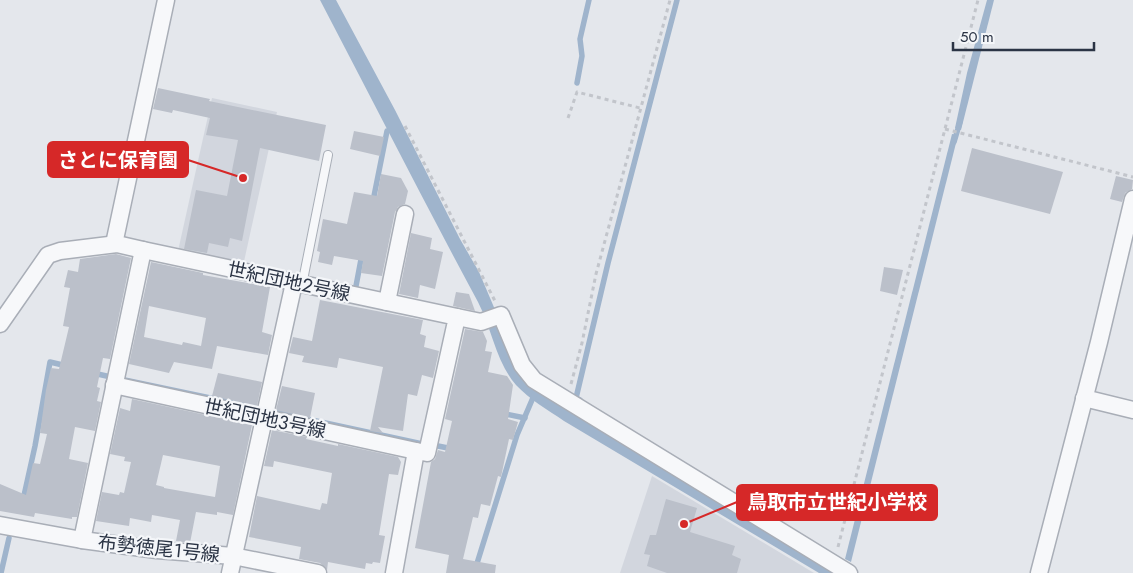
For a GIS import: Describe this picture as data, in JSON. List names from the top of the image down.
{
  "streets": {
    "street": ["世紀団地2号線", "世紀団地3号線", "布勢徳尾1号線"]
  },
  "places": ["さとに保育園", "鳥取市立世紀小学校"],
  "scale_bar": "50 m"
}
